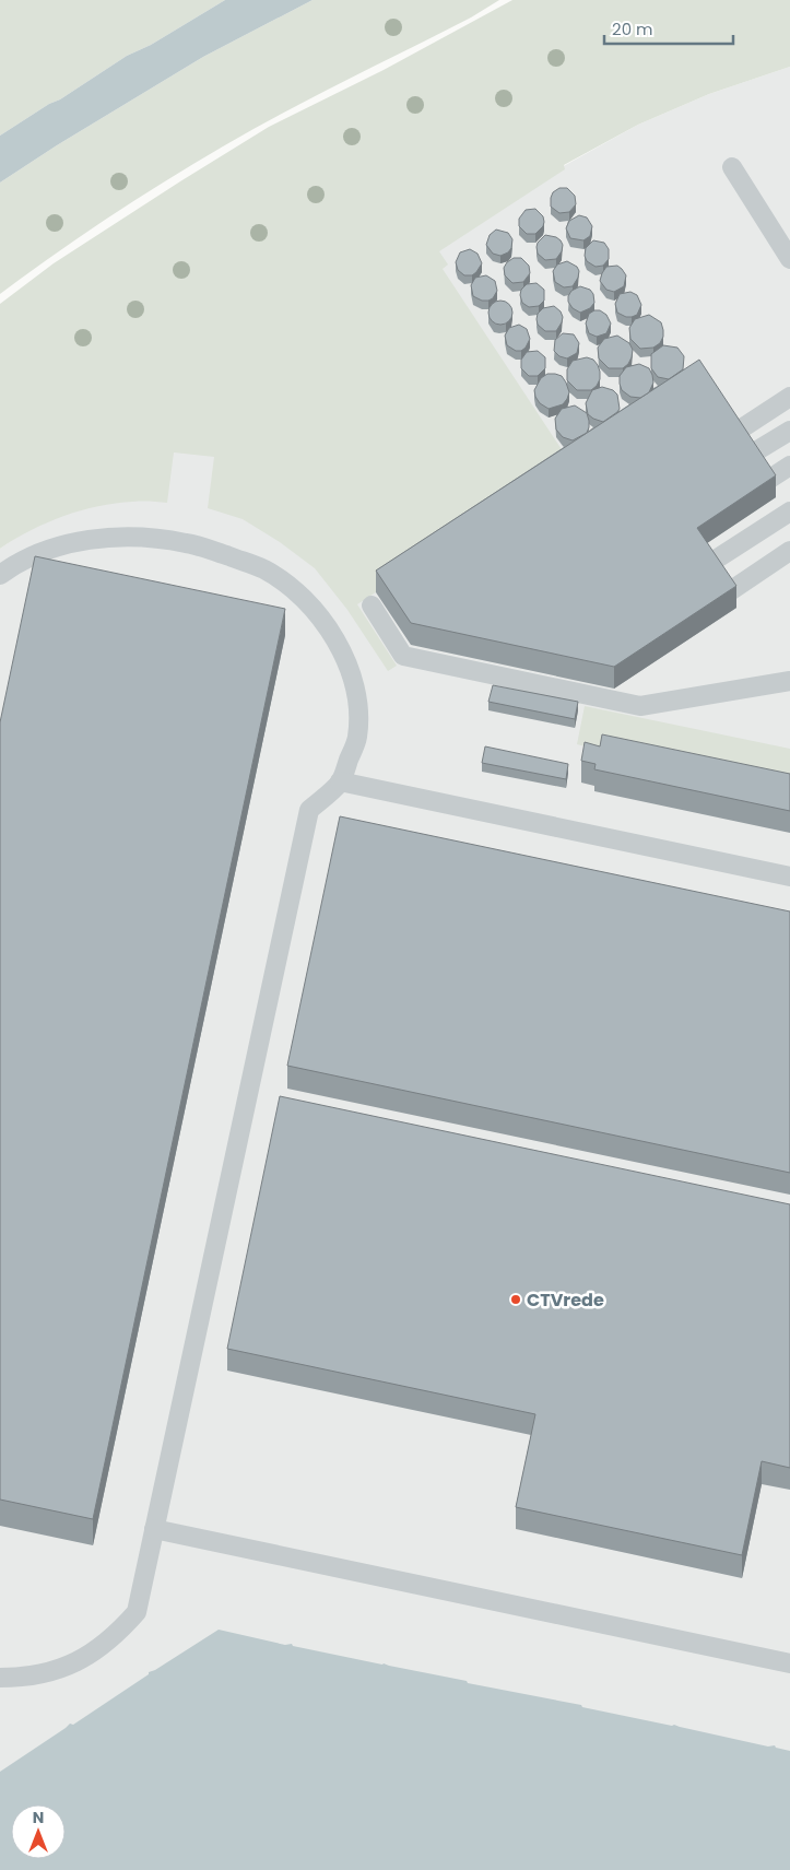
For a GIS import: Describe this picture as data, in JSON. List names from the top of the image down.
{
  "places": ["CTVrede"],
  "scale_bar": "20 m",
  "north": "top"
}
